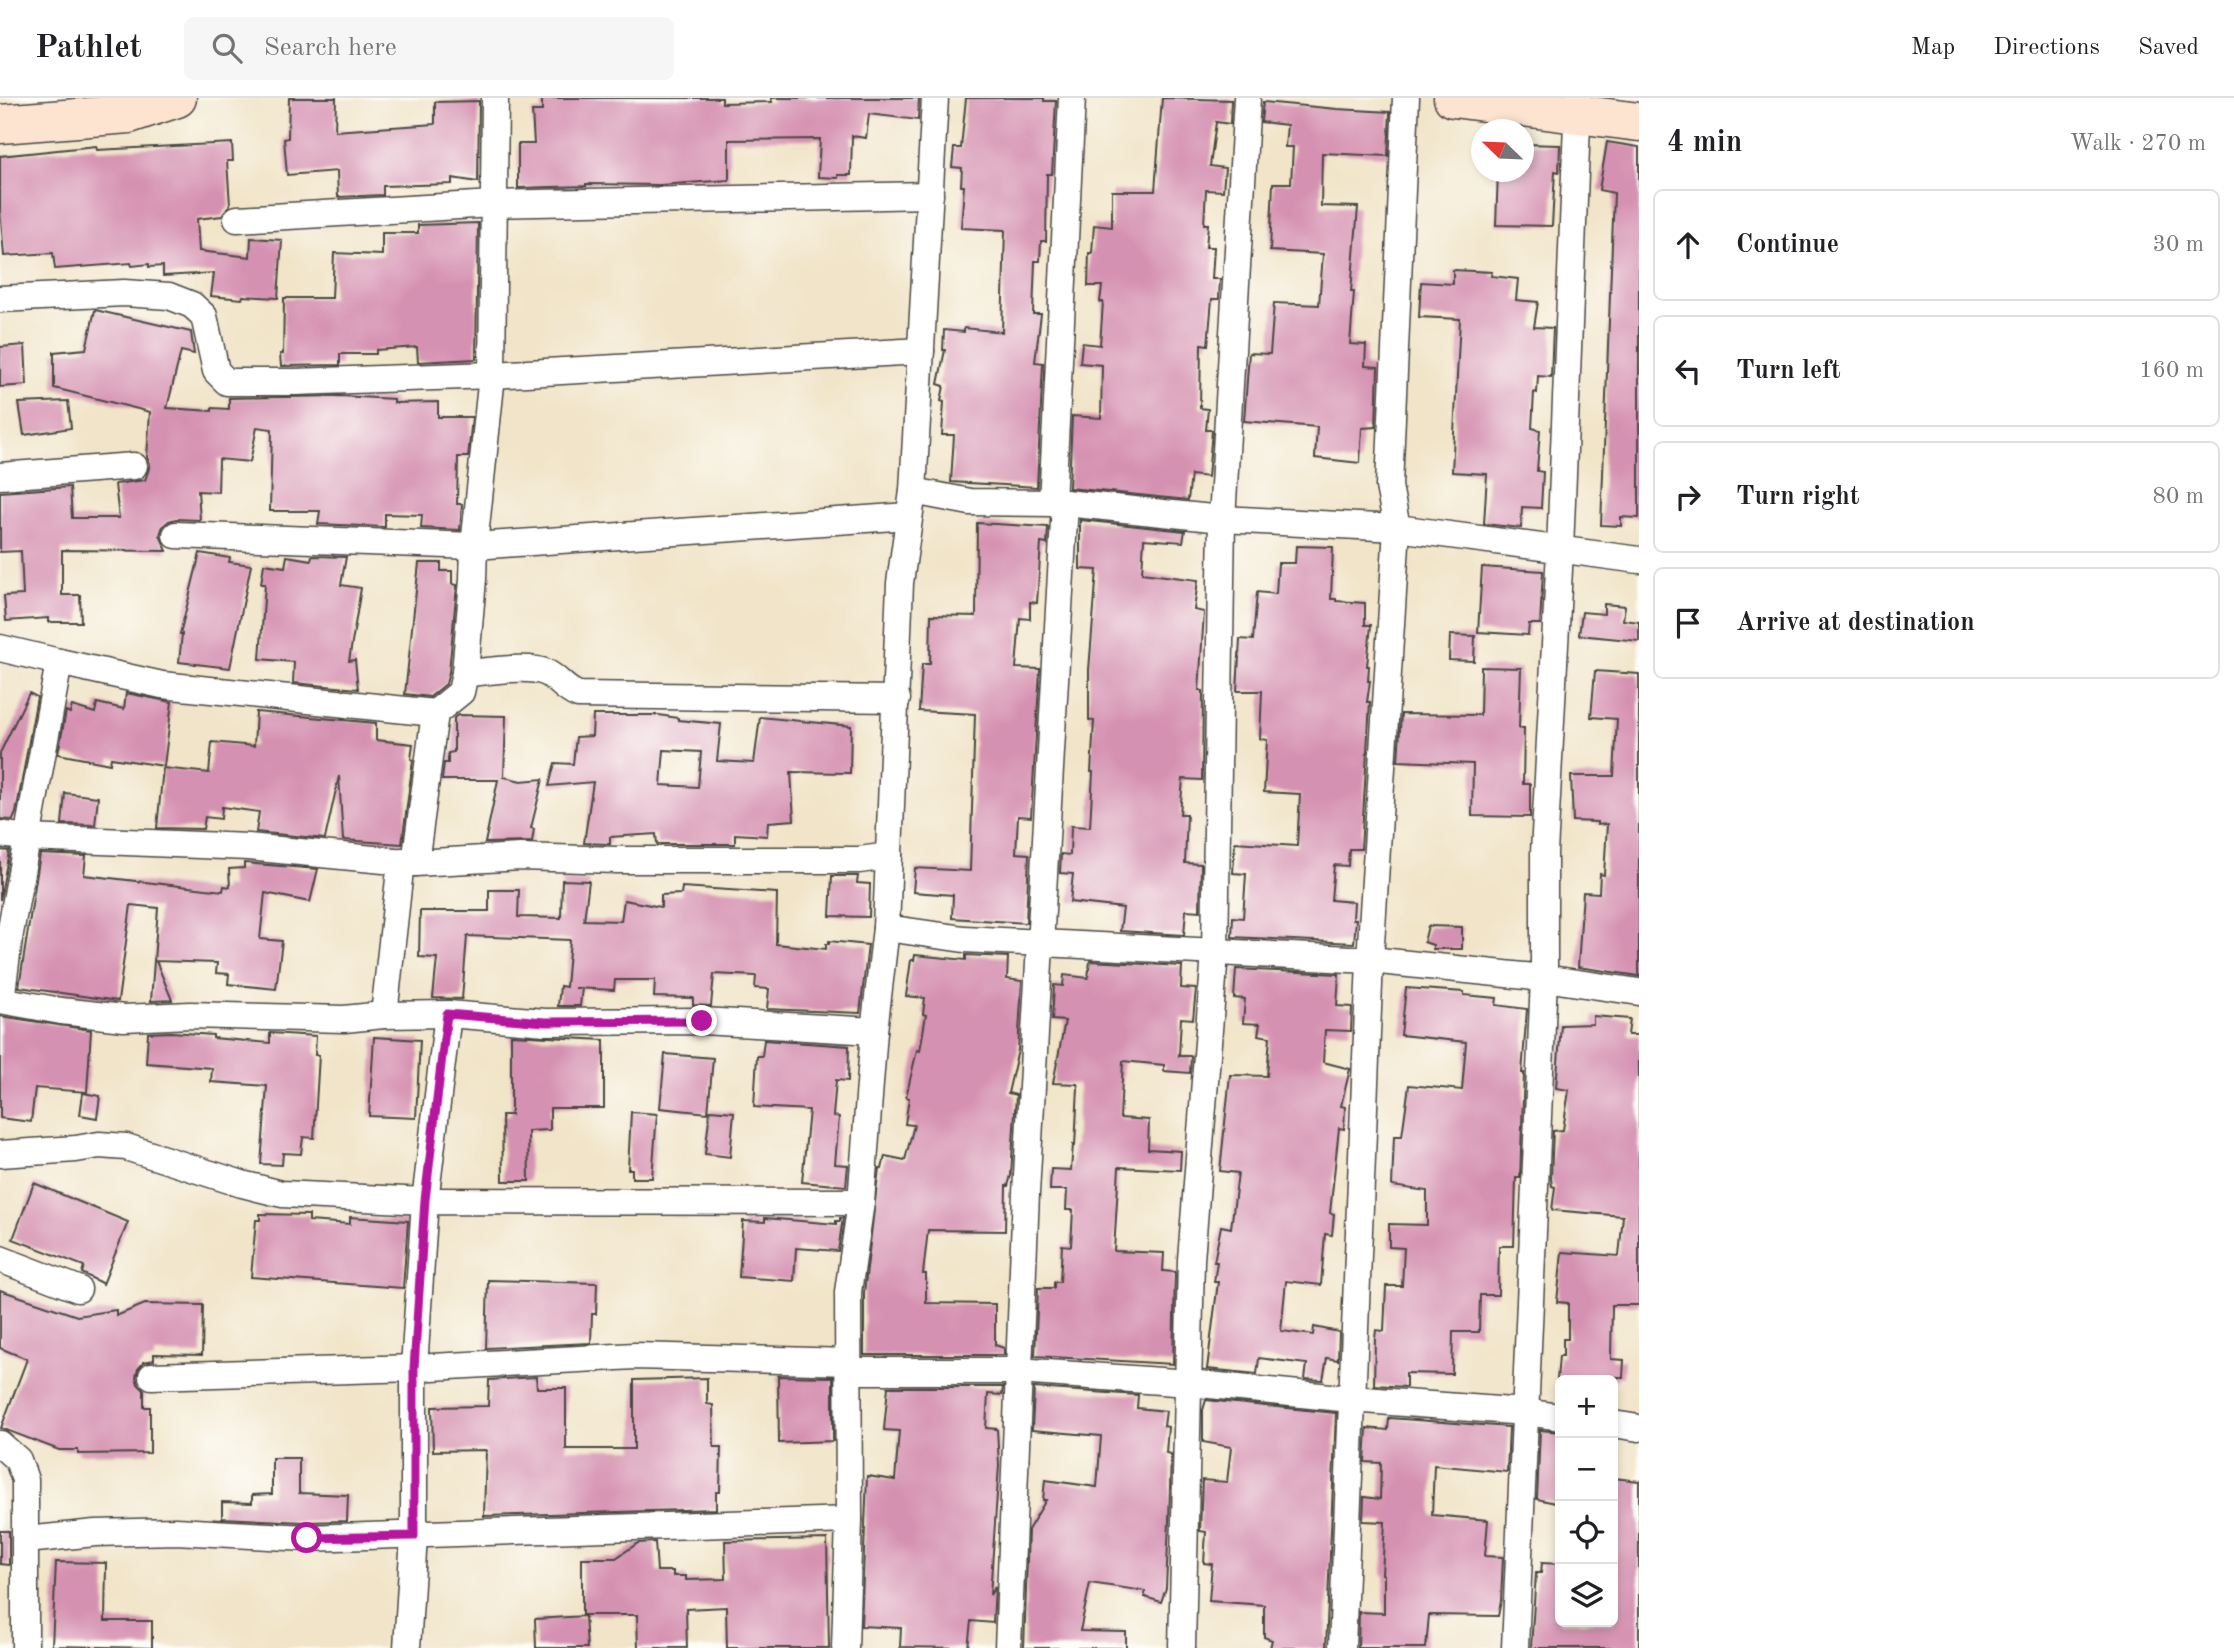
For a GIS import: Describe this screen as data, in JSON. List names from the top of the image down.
{
  "north": "top left",
  "page": {
    "header": "Pathlet",
    "search": "Search here",
    "nav": ["Map", "Directions", "Saved"],
    "heading": ["4 min", "Walk · 270 m"],
    "list": [
      ["Continue", "30 m"],
      ["Turn left", "160 m"],
      ["Turn right", "80 m"],
      "Arrive at destination"
    ],
    "map_buttons": ["+", "−"]
  }
}
